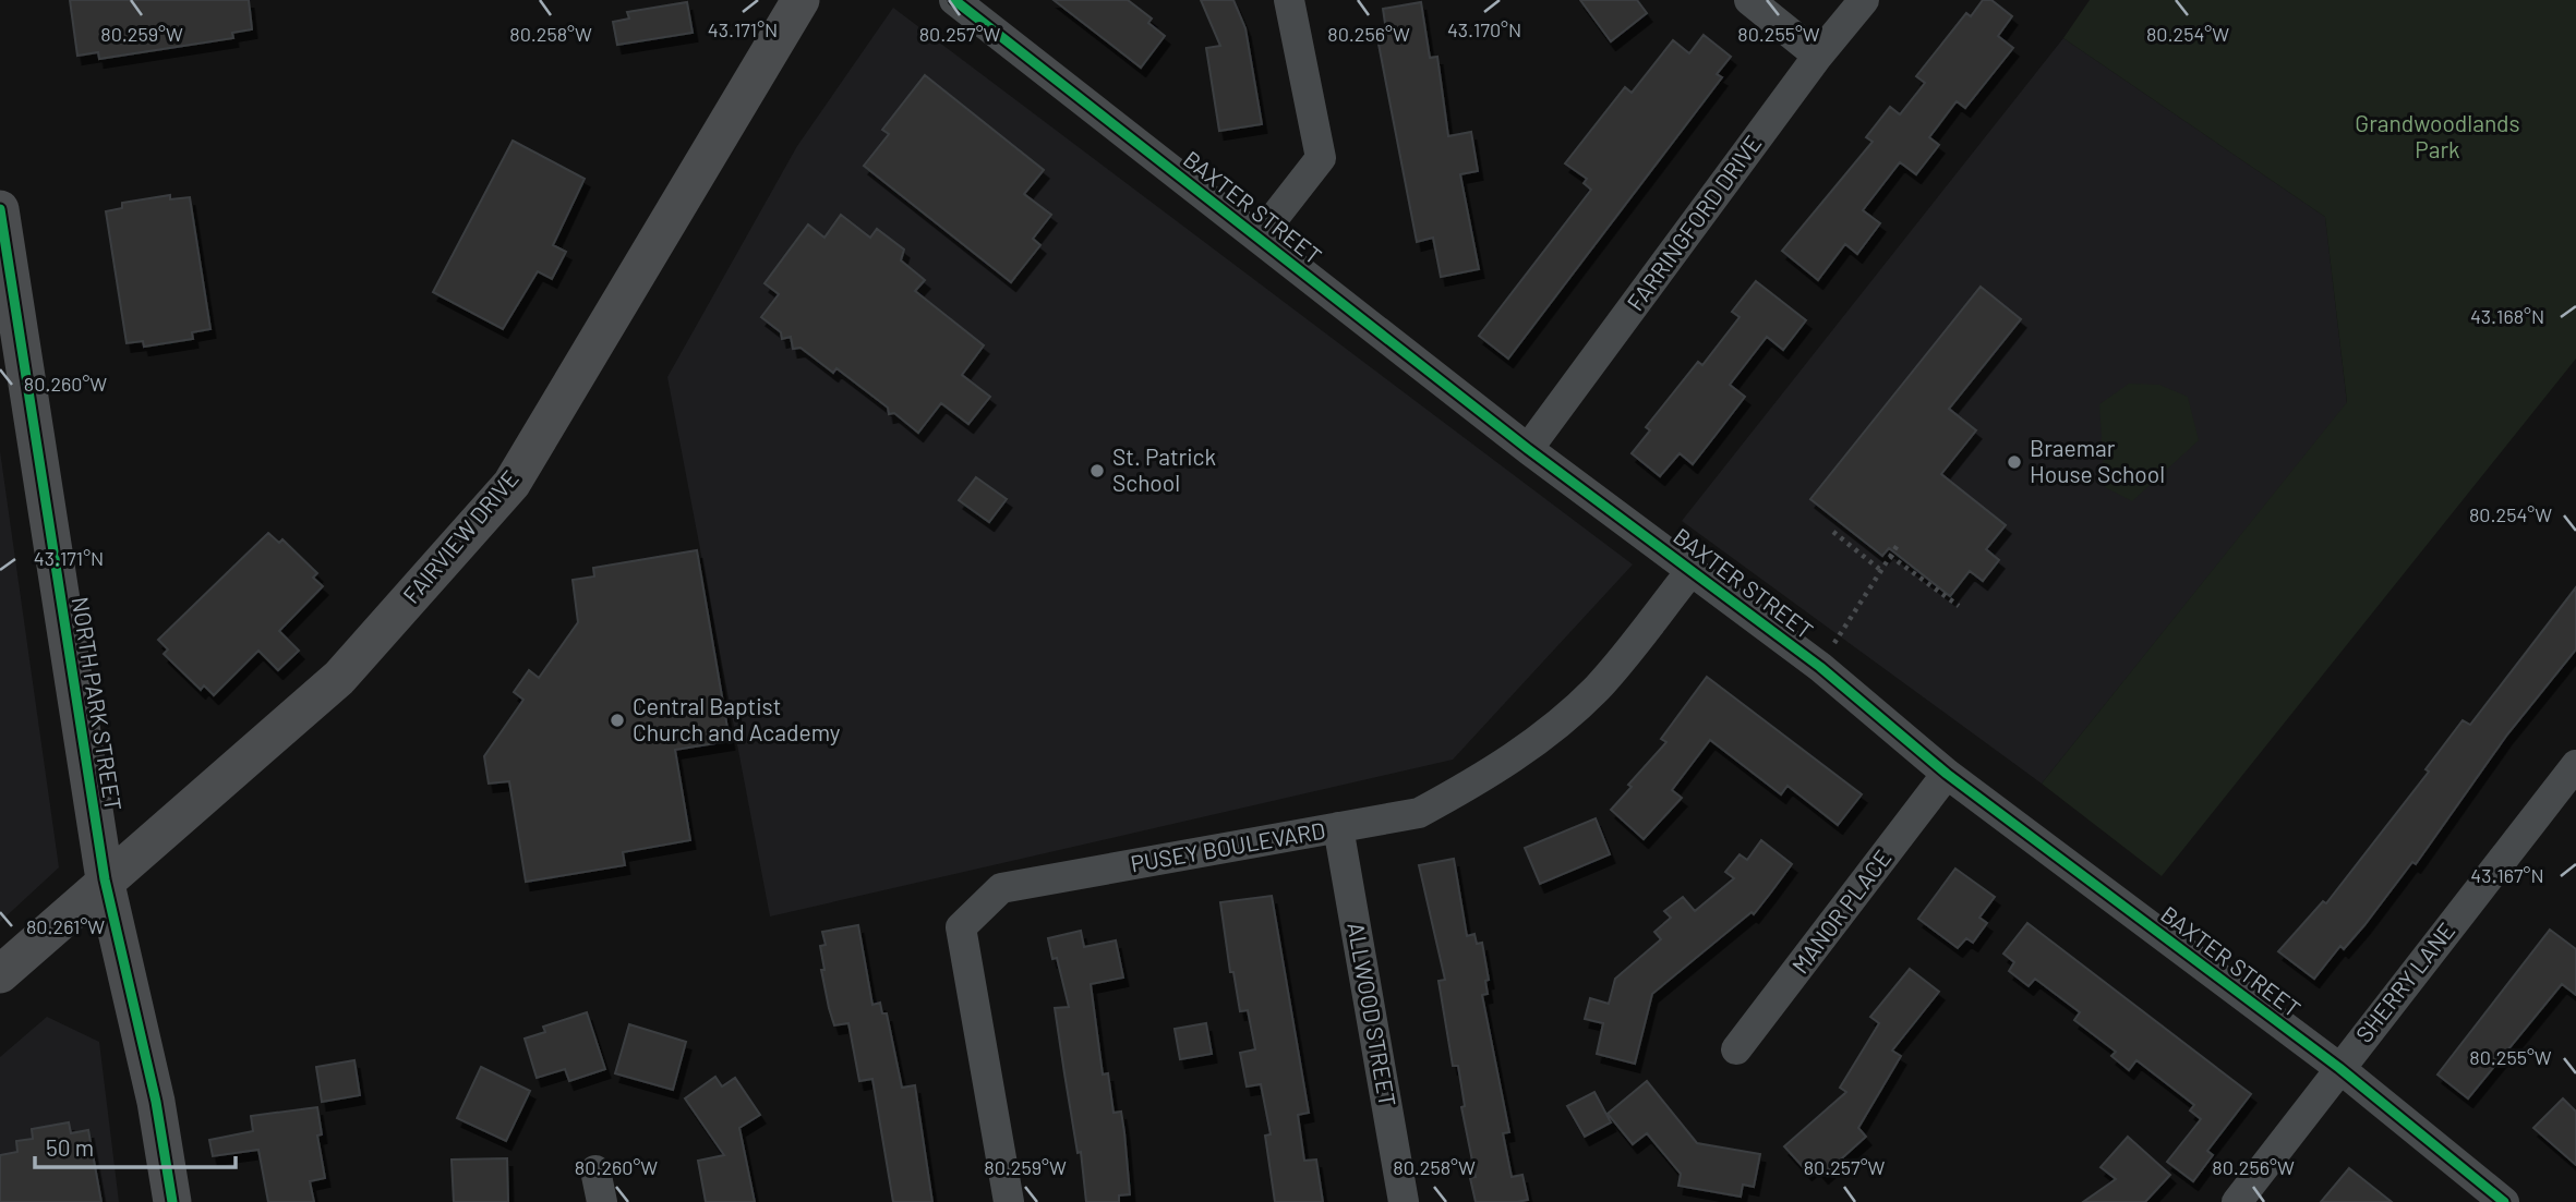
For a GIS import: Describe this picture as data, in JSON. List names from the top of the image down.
{
  "streets": {
    "main road": ["FAIRVIEW DRIVE", "NORTH PARK STREET"],
    "street": [
      "BAXTER STREET",
      "FARRINGFORD DRIVE",
      "PUSEY BOULEVARD",
      "MANOR PLACE",
      "SHERRY LANE",
      "ALLWOOD STREET"
    ]
  },
  "crossings": [
    ["BAXTER STREET", "FARRINGFORD DRIVE"],
    ["BAXTER STREET", "PUSEY BOULEVARD"],
    ["BAXTER STREET", "MANOR PLACE"],
    ["BAXTER STREET", "SHERRY LANE"],
    ["FAIRVIEW DRIVE", "NORTH PARK STREET"],
    ["PUSEY BOULEVARD", "ALLWOOD STREET"]
  ],
  "parks": ["Grandwoodlands Park"],
  "places": ["Braemar House School", "St. Patrick School", "Central Baptist Church and Academy"],
  "scale_bar": "50 m",
  "coordinates": [
    "43.171°N",
    "43.170°N",
    "80.259°W",
    "80.258°W",
    "80.257°W",
    "80.256°W",
    "80.255°W",
    "80.254°W",
    "43.168°N",
    "80.260°W",
    "43.167°N",
    "80.261°W"
  ]
}
